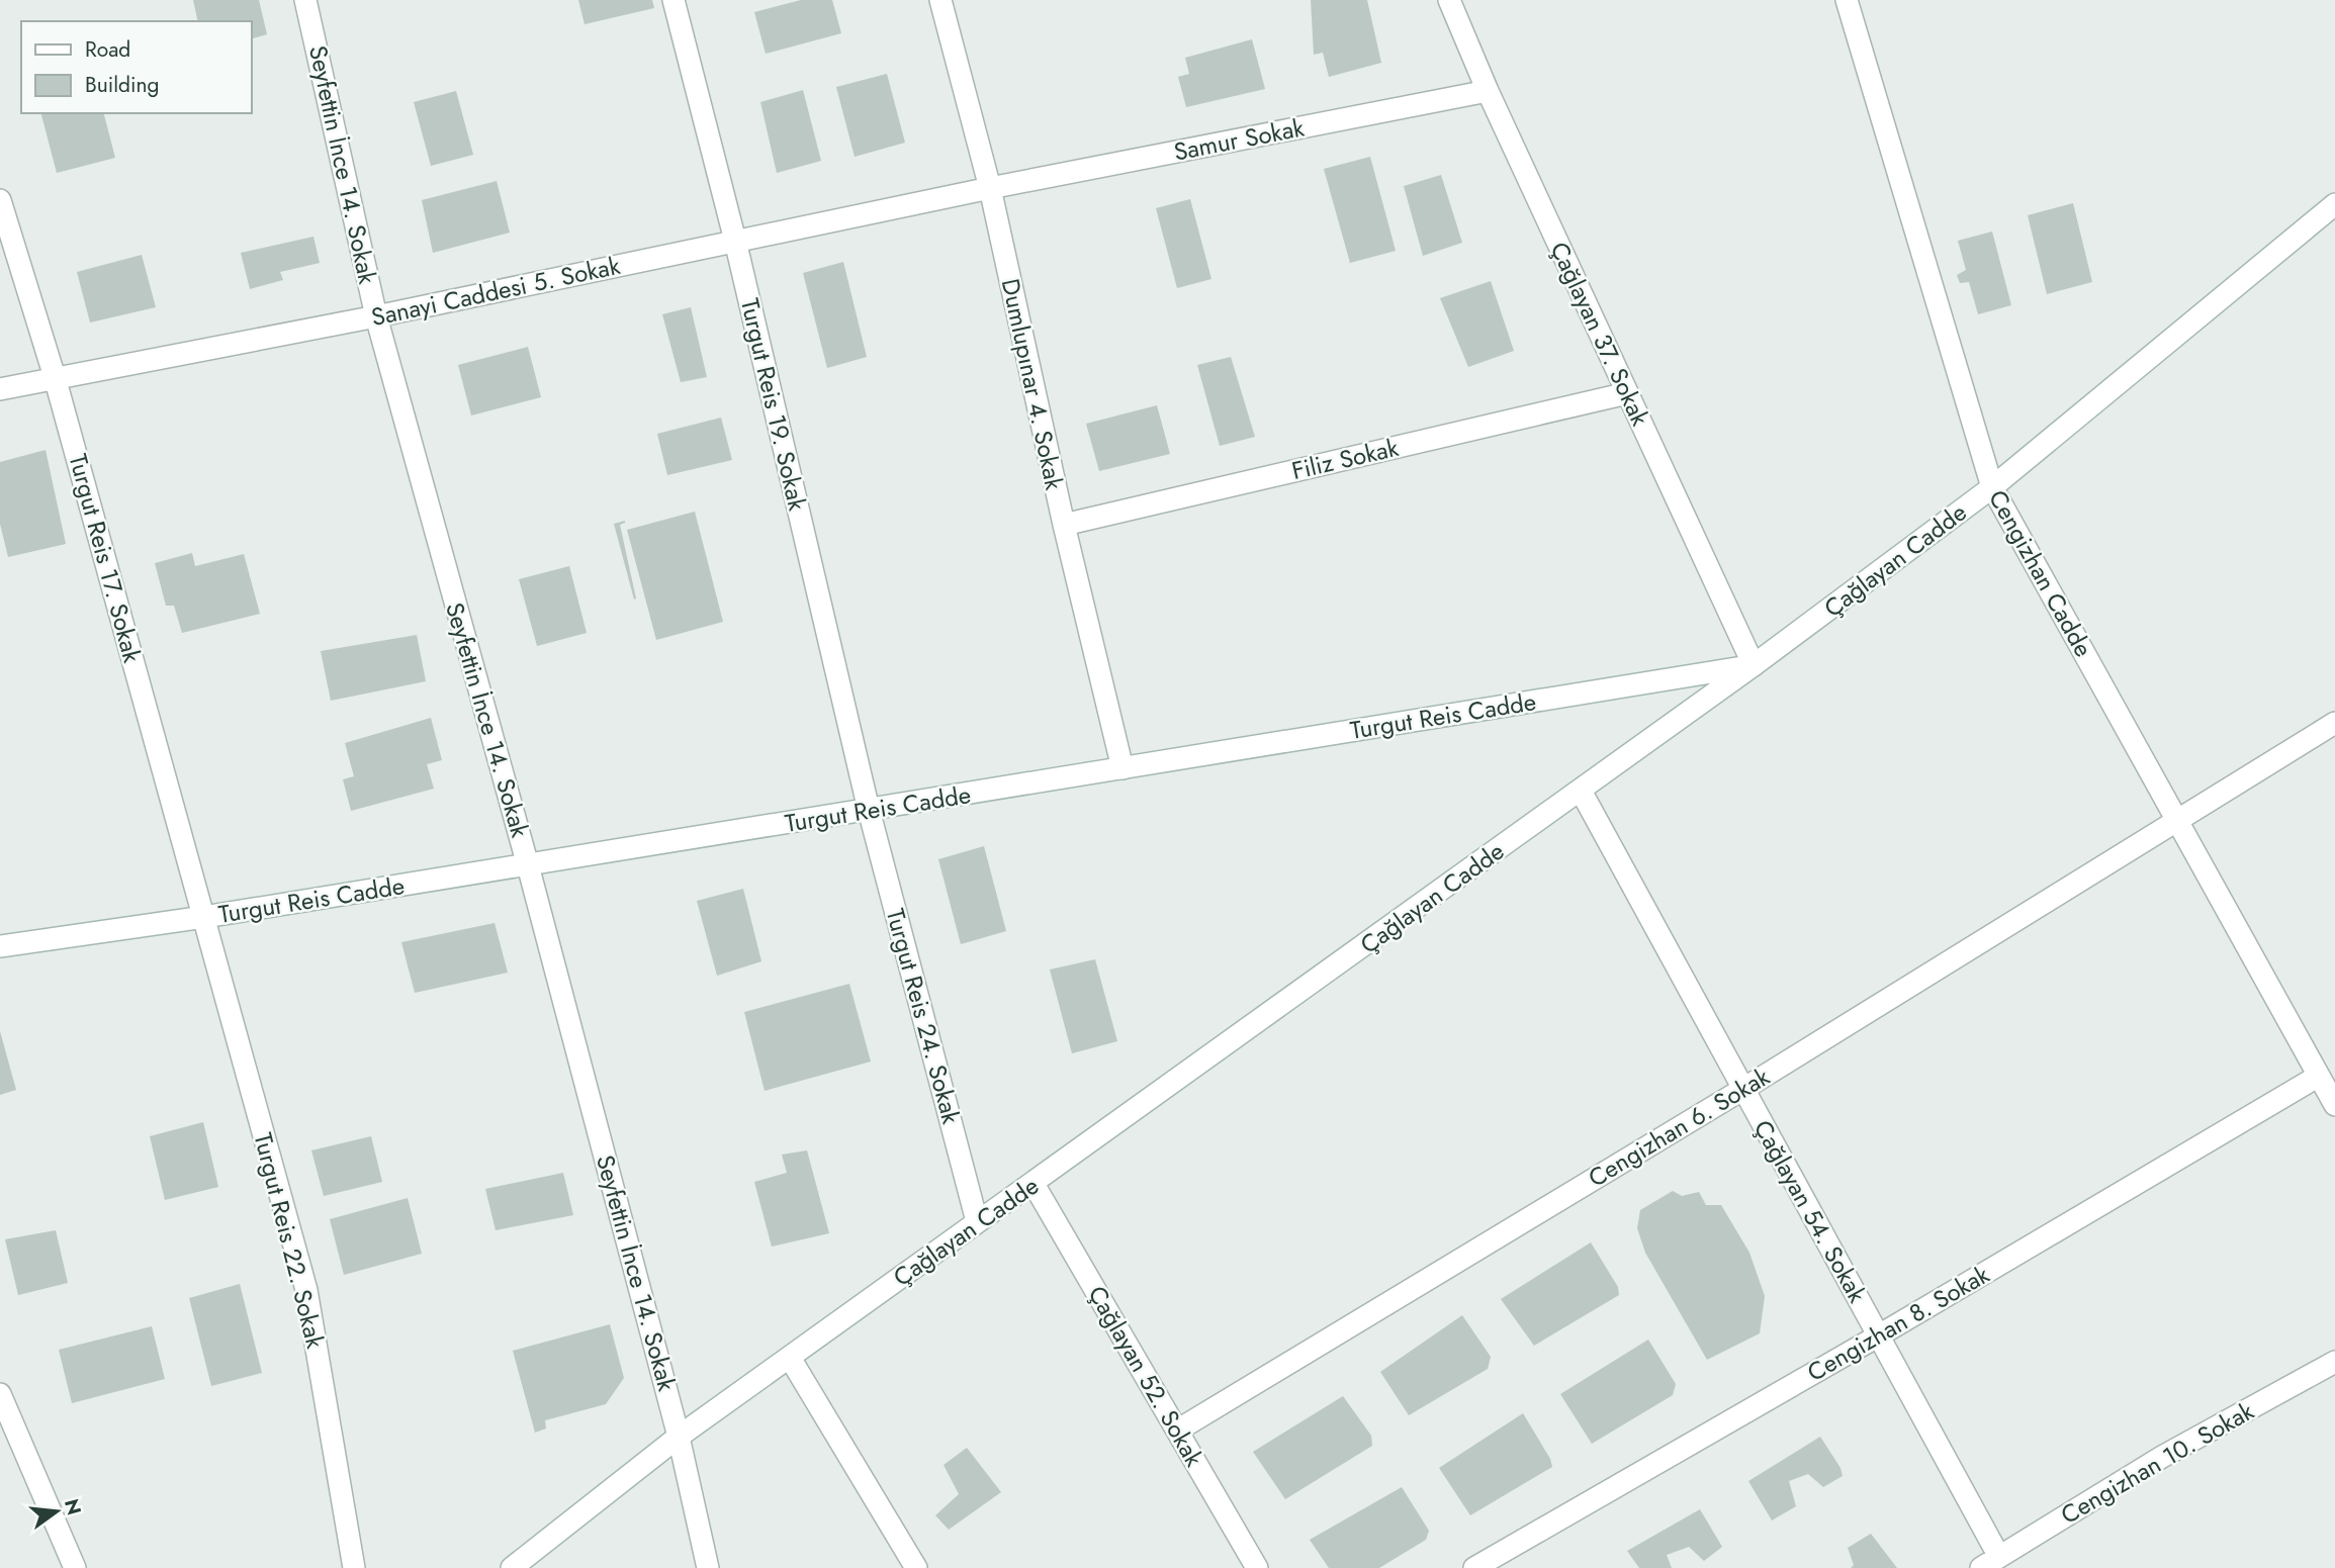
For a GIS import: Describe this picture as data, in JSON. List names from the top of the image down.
{
  "streets": {
    "street": [
      "Samur Sokak",
      "Seyfettin İnce 14. Sokak",
      "Sanayi Caddesi 5. Sokak",
      "Çağlayan 37. Sokak",
      "Dumlupınar 4. Sokak",
      "Turgut Reis 19. Sokak",
      "Filiz Sokak",
      "Turgut Reis 17. Sokak",
      "Çağlayan Cadde",
      "Cengizhan Cadde",
      "Turgut Reis Cadde",
      "Turgut Reis 24. Sokak",
      "Cengizhan 6. Sokak",
      "Çağlayan 54. Sokak",
      "Turgut Reis 22. Sokak",
      "Cengizhan 8. Sokak",
      "Çağlayan 52. Sokak",
      "Cengizhan 10. Sokak"
    ]
  },
  "crossings": [
    ["Samur Sokak", "Sanayi Caddesi 5. Sokak"],
    ["Samur Sokak", "Çağlayan 37. Sokak"],
    ["Samur Sokak", "Dumlupınar 4. Sokak"],
    ["Seyfettin İnce 14. Sokak", "Sanayi Caddesi 5. Sokak"],
    ["Seyfettin İnce 14. Sokak", "Çağlayan Cadde"],
    ["Seyfettin İnce 14. Sokak", "Turgut Reis Cadde"],
    ["Sanayi Caddesi 5. Sokak", "Dumlupınar 4. Sokak"],
    ["Sanayi Caddesi 5. Sokak", "Turgut Reis 19. Sokak"],
    ["Sanayi Caddesi 5. Sokak", "Turgut Reis 17. Sokak"],
    ["Çağlayan 37. Sokak", "Filiz Sokak"],
    ["Çağlayan 37. Sokak", "Çağlayan Cadde"],
    ["Çağlayan 37. Sokak", "Turgut Reis Cadde"],
    ["Dumlupınar 4. Sokak", "Filiz Sokak"],
    ["Dumlupınar 4. Sokak", "Turgut Reis Cadde"],
    ["Turgut Reis 19. Sokak", "Turgut Reis Cadde"],
    ["Turgut Reis 19. Sokak", "Turgut Reis 24. Sokak"],
    ["Turgut Reis 17. Sokak", "Turgut Reis Cadde"],
    ["Turgut Reis 17. Sokak", "Turgut Reis 22. Sokak"],
    ["Çağlayan Cadde", "Cengizhan Cadde"],
    ["Çağlayan Cadde", "Turgut Reis Cadde"],
    ["Çağlayan Cadde", "Turgut Reis 24. Sokak"],
    ["Çağlayan Cadde", "Çağlayan 54. Sokak"],
    ["Çağlayan Cadde", "Çağlayan 52. Sokak"],
    ["Cengizhan Cadde", "Cengizhan 6. Sokak"],
    ["Cengizhan Cadde", "Cengizhan 8. Sokak"],
    ["Turgut Reis Cadde", "Turgut Reis 24. Sokak"],
    ["Turgut Reis Cadde", "Turgut Reis 22. Sokak"],
    ["Cengizhan 6. Sokak", "Çağlayan 54. Sokak"],
    ["Cengizhan 6. Sokak", "Çağlayan 52. Sokak"],
    ["Çağlayan 54. Sokak", "Cengizhan 8. Sokak"],
    ["Çağlayan 54. Sokak", "Cengizhan 10. Sokak"]
  ],
  "legend": ["Road", "Building"],
  "north": "right"
}
